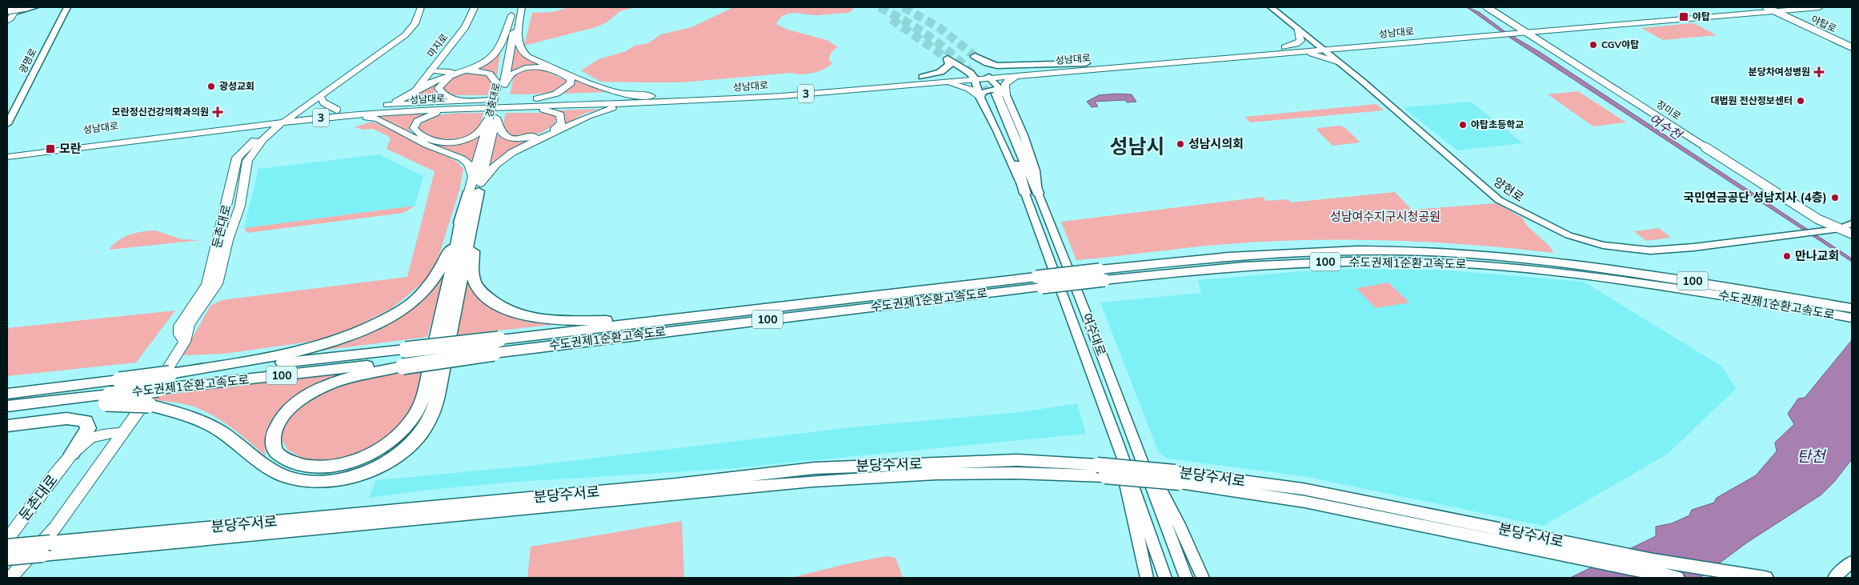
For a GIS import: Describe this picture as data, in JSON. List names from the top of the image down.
{
  "streets": {
    "highway": [
      "100",
      "수도권제1순환고속도로",
      "여수대로",
      "분당수서로"
    ],
    "main road": [
      "성남대로",
      "광명로",
      "3",
      "경충대로",
      "양현로",
      "둔촌대로"
    ],
    "street": ["야탑로", "마지로", "장미로"]
  },
  "crossings": [
    ["성남대로", "장미로"],
    ["성남대로", "양현로"],
    ["성남대로", "둔촌대로"],
    ["장미로", "양현로"],
    ["둔촌대로", "분당수서로"]
  ],
  "districts": ["성남시"],
  "water": ["여수천", "탄천"],
  "parks": ["성남여수지구시청공원"],
  "places": {
    "transit": ["야탑", "모란"],
    "other": [
      "CGV야탑",
      "광성교회",
      "대법원 전산정보센터",
      "야탑초등학교",
      "성남시의회",
      "국민연금공단 성남지사 (4층)",
      "만나교회"
    ],
    "health": ["분당차여성병원", "모란정신건강의학과의원"]
  }
}
